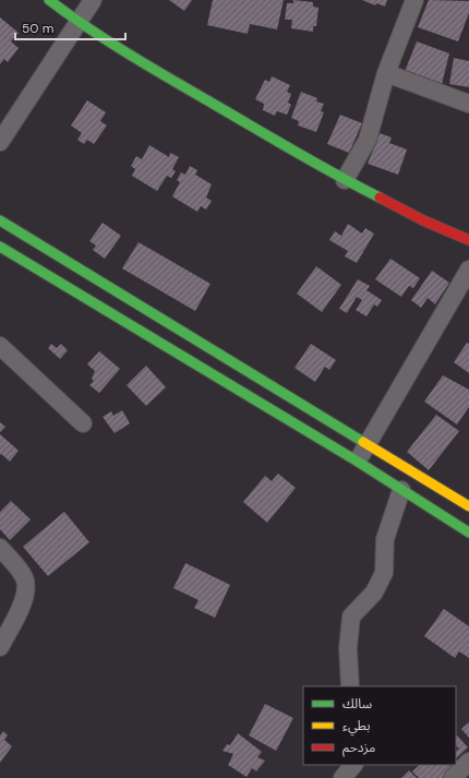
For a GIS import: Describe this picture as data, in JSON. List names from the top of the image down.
{
  "legend": ["سالك", "بطيء", "مزدحم"],
  "scale_bar": "50 m"
}
